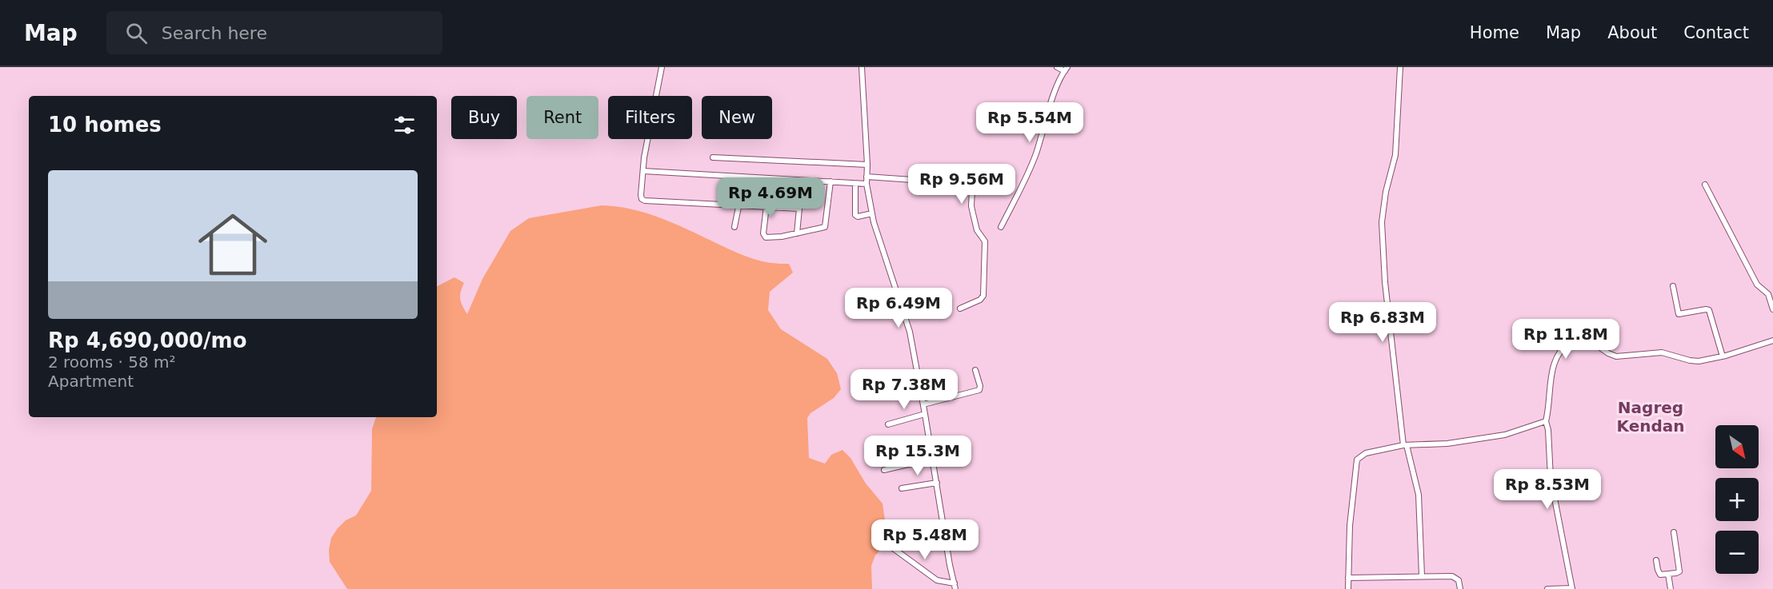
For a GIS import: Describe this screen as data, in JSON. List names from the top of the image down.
{
  "districts": ["Nagreg Kendan"],
  "north": "bottom right",
  "page": {
    "header": "Map",
    "search": "Search here",
    "nav": [
      "Home",
      "Map",
      "About",
      "Contact"
    ],
    "chip": [
      "Buy",
      "Rent",
      "Filters",
      "New"
    ],
    "heading": "10 homes",
    "price": [
      "Rp 5.54M",
      "Rp 9.56M",
      "Rp 4.69M",
      "Rp 6.49M",
      "Rp 6.83M",
      "Rp 11.8M",
      "Rp 7.38M",
      "Rp 15.3M",
      "Rp 8.53M",
      "Rp 5.48M"
    ],
    "list": [
      {
        "name": "Rp 4,690,000/mo",
        "note": "2 rooms · 58 m² · Apartment"
      }
    ],
    "map_buttons": ["+", "−"]
  }
}
